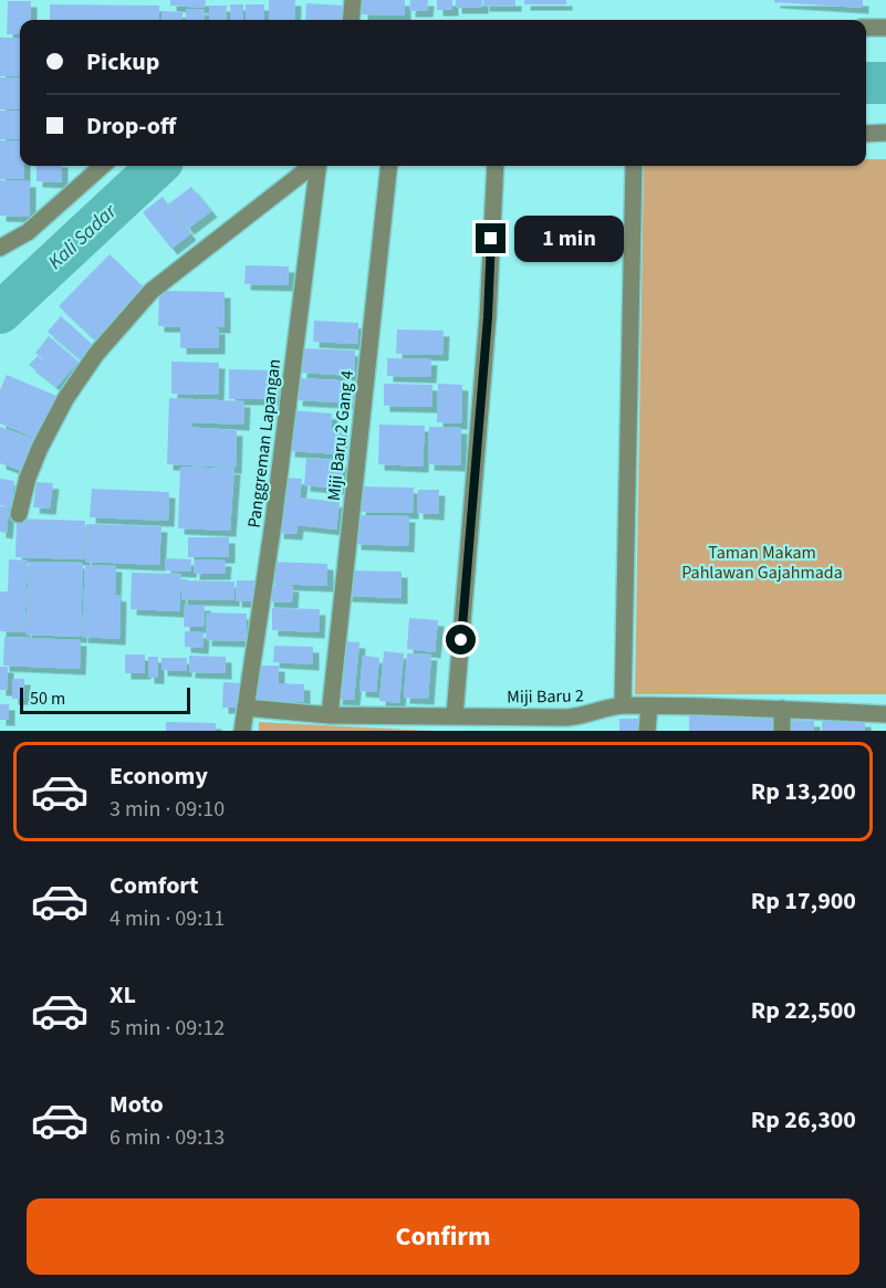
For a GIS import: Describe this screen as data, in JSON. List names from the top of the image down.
{
  "streets": {
    "street": ["Miji Baru 2 Gang 4", "Panggreman Lapangan", "Miji Baru 2"]
  },
  "crossings": [
    ["Miji Baru 2 Gang 4", "Miji Baru 2"],
    ["Panggreman Lapangan", "Miji Baru 2"]
  ],
  "water": ["Kali Sadar"],
  "parks": ["Taman Makam Pahlawan Gajahmada"],
  "scale_bar": "50 m",
  "page": {
    "banner": ["Pickup", "Drop-off"],
    "bubble": "1 min",
    "scale": "50 m",
    "list": [
      {
        "name": "Economy",
        "note": "3 min · 09:10",
        "value": "Rp 13,200"
      },
      {
        "name": "Comfort",
        "note": "4 min · 09:11",
        "value": "Rp 17,900"
      },
      {
        "name": "XL",
        "note": "5 min · 09:12",
        "value": "Rp 22,500"
      },
      {
        "name": "Moto",
        "note": "6 min · 09:13",
        "value": "Rp 26,300"
      }
    ],
    "buttons": "Confirm"
  }
}
